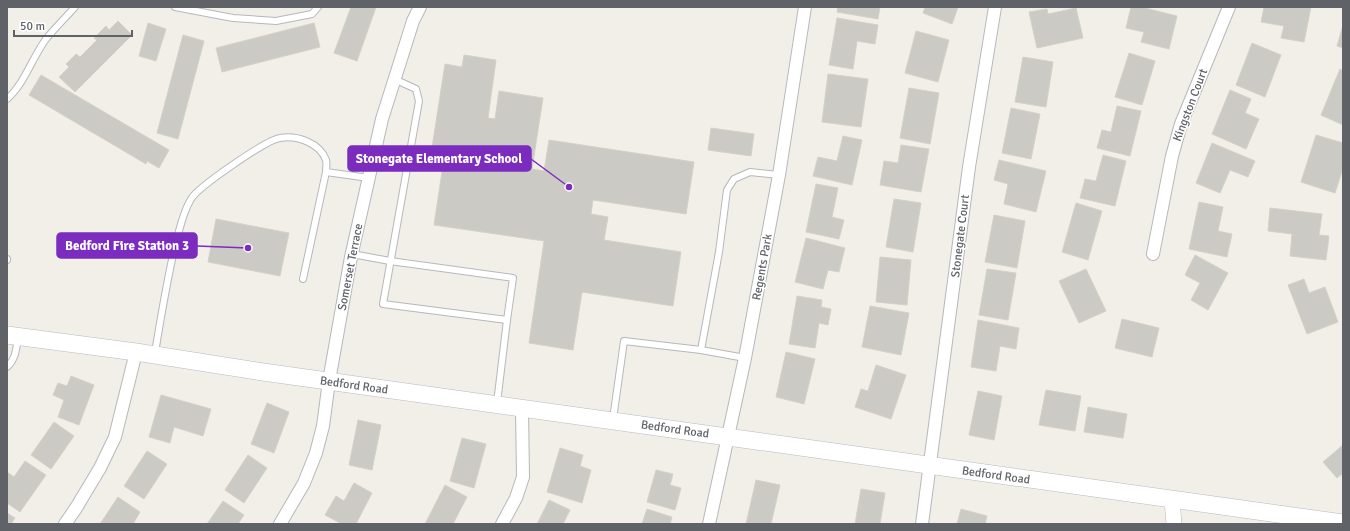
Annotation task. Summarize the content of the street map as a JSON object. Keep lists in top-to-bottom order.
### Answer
{
  "streets": {
    "main road": ["Bedford Road"],
    "street": [
      "Kingston Court",
      "Stonegate Court",
      "Somerset Terrace",
      "Regents Park"
    ]
  },
  "crossings": [
    ["Stonegate Court", "Bedford Road"],
    ["Somerset Terrace", "Bedford Road"],
    ["Regents Park", "Bedford Road"]
  ],
  "places": ["Stonegate Elementary School", "Bedford Fire Station 3"],
  "scale_bar": "50 m"
}
